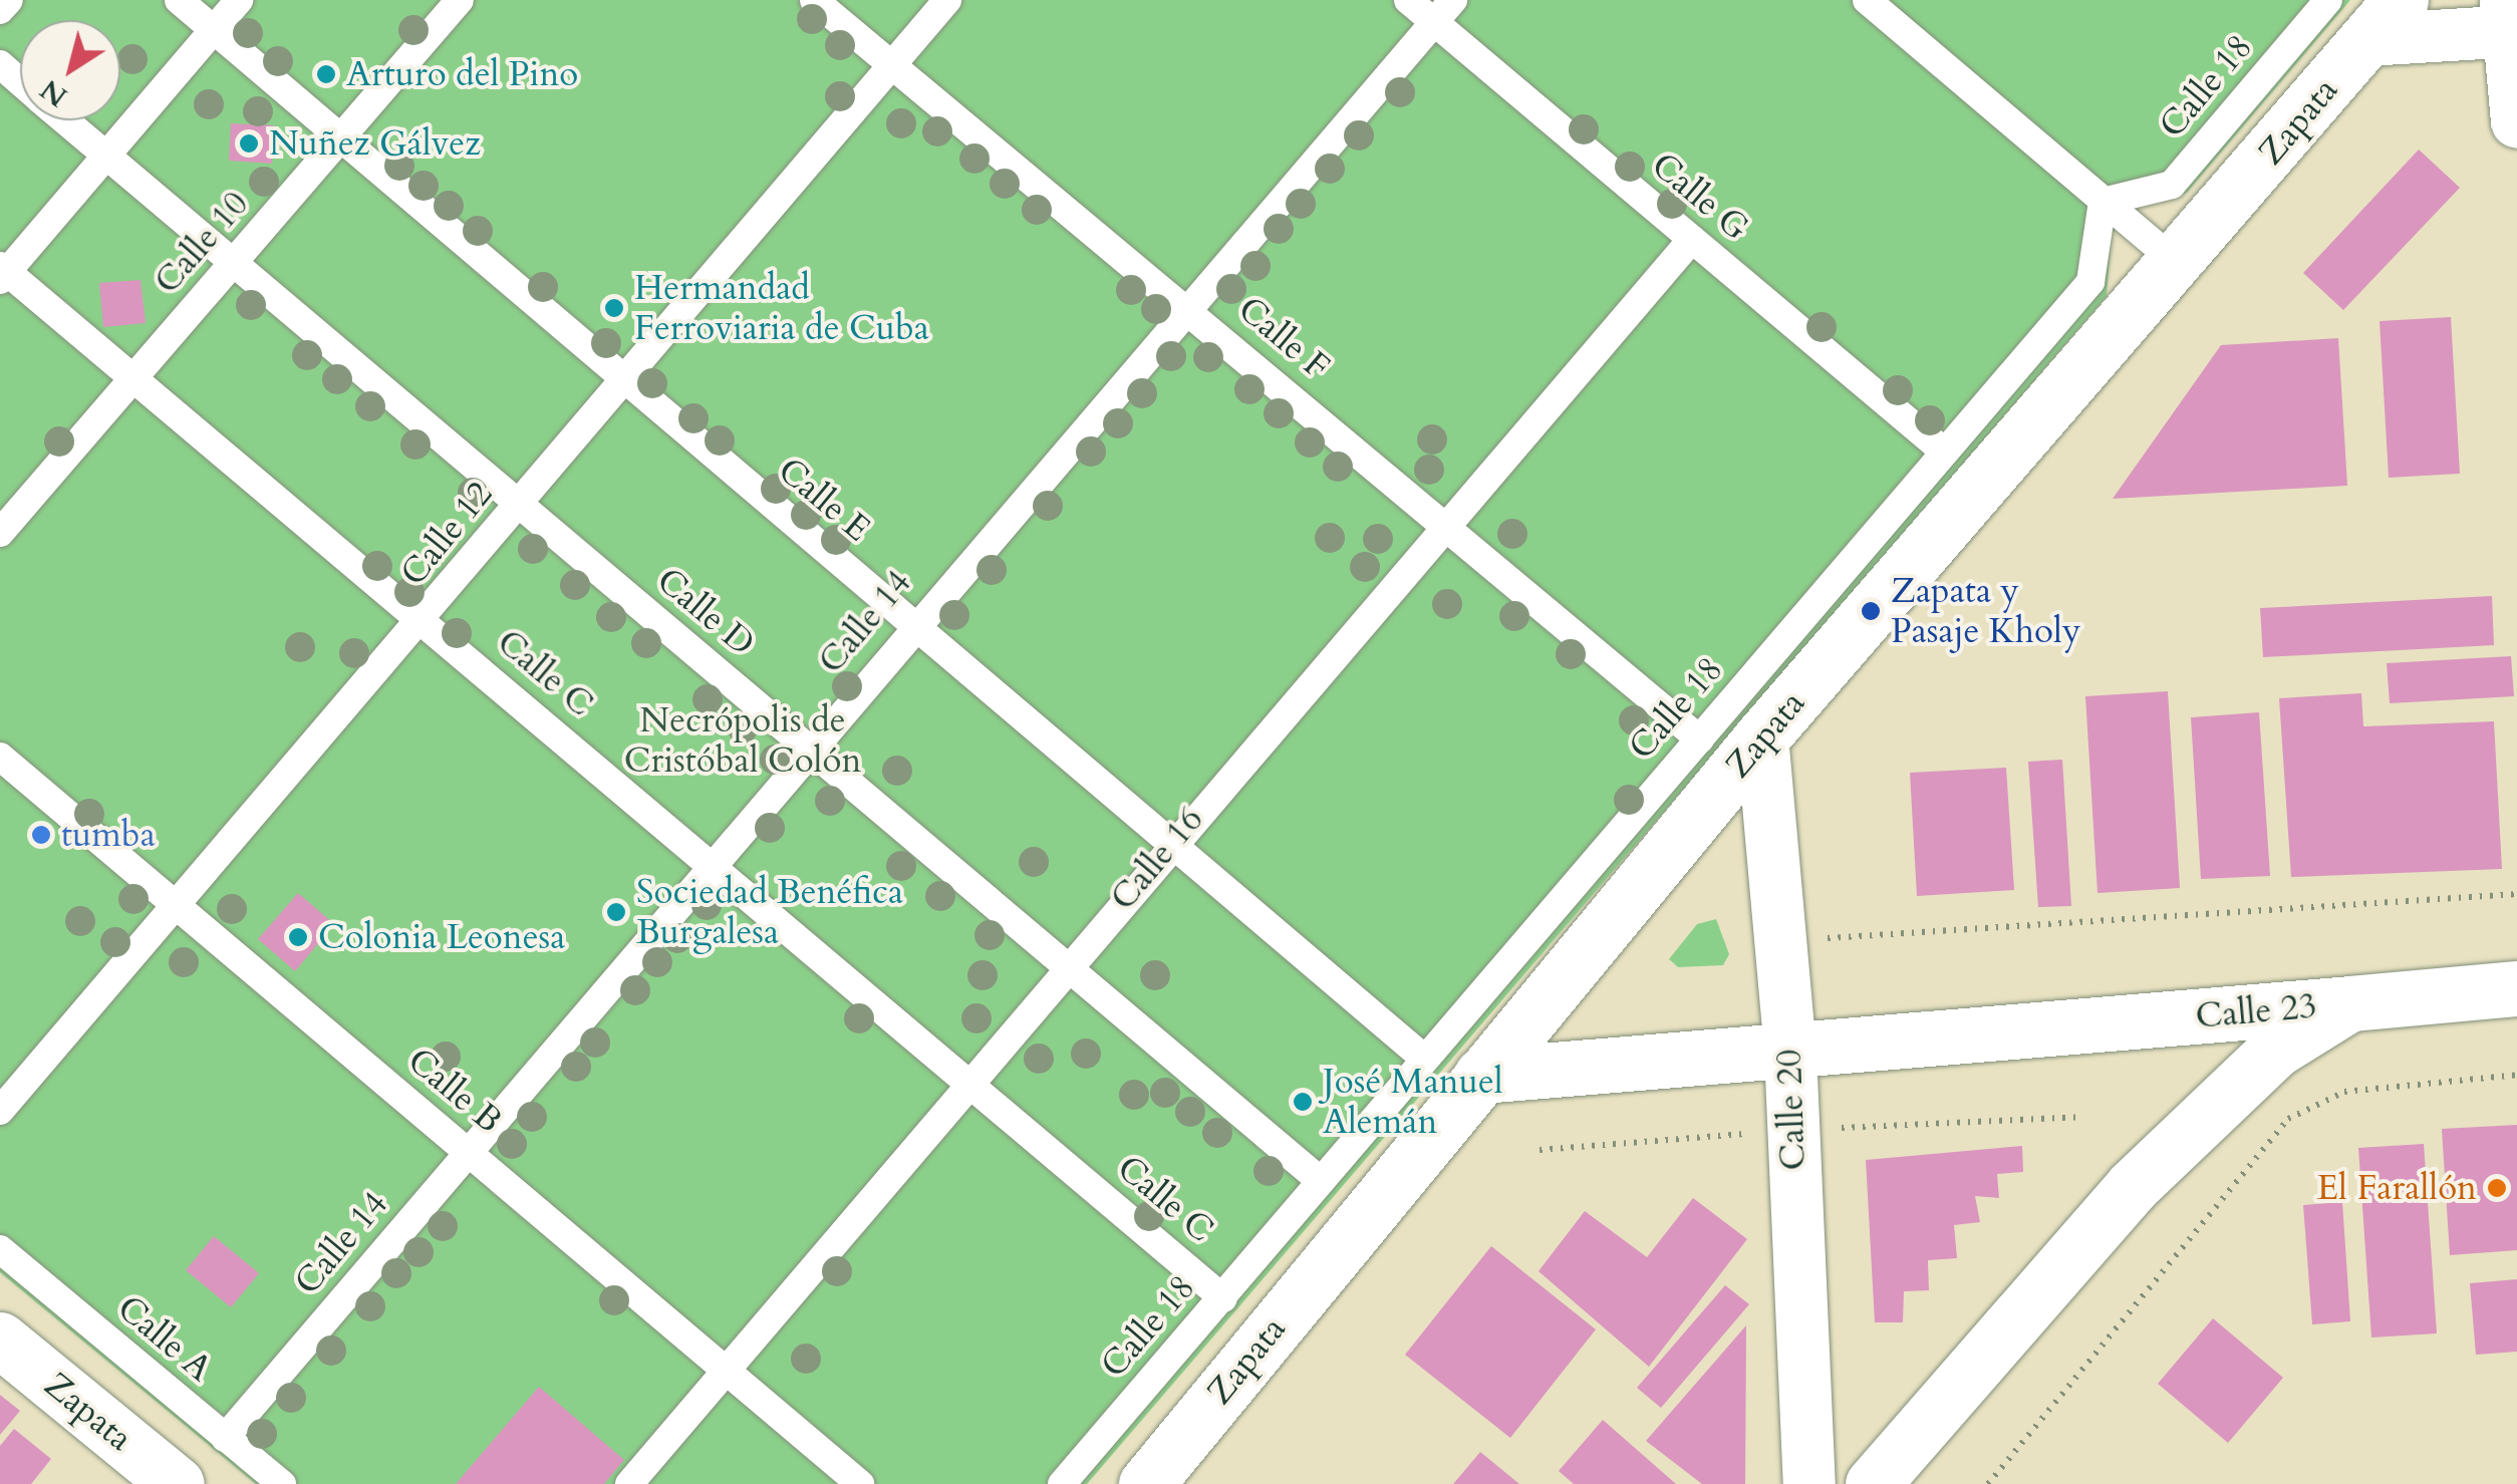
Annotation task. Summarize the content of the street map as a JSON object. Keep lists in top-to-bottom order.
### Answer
{
  "streets": {
    "main road": ["Zapata", "Calle 23"],
    "street": ["Calle 20"],
    "lane": [
      "Calle 18",
      "Calle G",
      "Calle 10",
      "Calle F",
      "Calle E",
      "Calle 12",
      "Calle D",
      "Calle 14",
      "Calle C",
      "Calle 16",
      "Calle B",
      "Calle A"
    ]
  },
  "crossings": [
    ["Calle 18", "Calle G"],
    ["Calle 18", "Calle F"],
    ["Calle 18", "Calle E"],
    ["Calle 18", "Calle D"],
    ["Calle 18", "Calle C"],
    ["Zapata", "Calle 23"],
    ["Zapata", "Calle 20"],
    ["Calle G", "Calle 14"],
    ["Calle G", "Calle 16"],
    ["Calle 10", "Calle E"],
    ["Calle 10", "Calle D"],
    ["Calle 10", "Calle C"],
    ["Calle F", "Calle 12"],
    ["Calle F", "Calle 14"],
    ["Calle F", "Calle 16"],
    ["Calle E", "Calle 12"],
    ["Calle E", "Calle 14"],
    ["Calle E", "Calle 16"],
    ["Calle 12", "Calle D"],
    ["Calle 12", "Calle C"],
    ["Calle 12", "Calle B"],
    ["Calle D", "Calle 14"],
    ["Calle D", "Calle 16"],
    ["Calle 14", "Calle C"],
    ["Calle 14", "Calle B"],
    ["Calle 14", "Calle A"],
    ["Calle C", "Calle 16"],
    ["Calle 16", "Calle B"],
    ["Calle 23", "Calle 20"]
  ],
  "parks": ["Necrópolis de Cristóbal Colón"],
  "places": [
    "Arturo del Pino",
    "Nuñez Gálvez",
    "Hermandad Ferroviaria de Cuba",
    "Zapata y Pasaje Kholy",
    "tumba",
    "Sociedad Benéfica Burgalesa",
    "Colonia Leonesa",
    "José Manuel Alemán",
    "El Farallón"
  ],
  "north": "bottom left"
}
